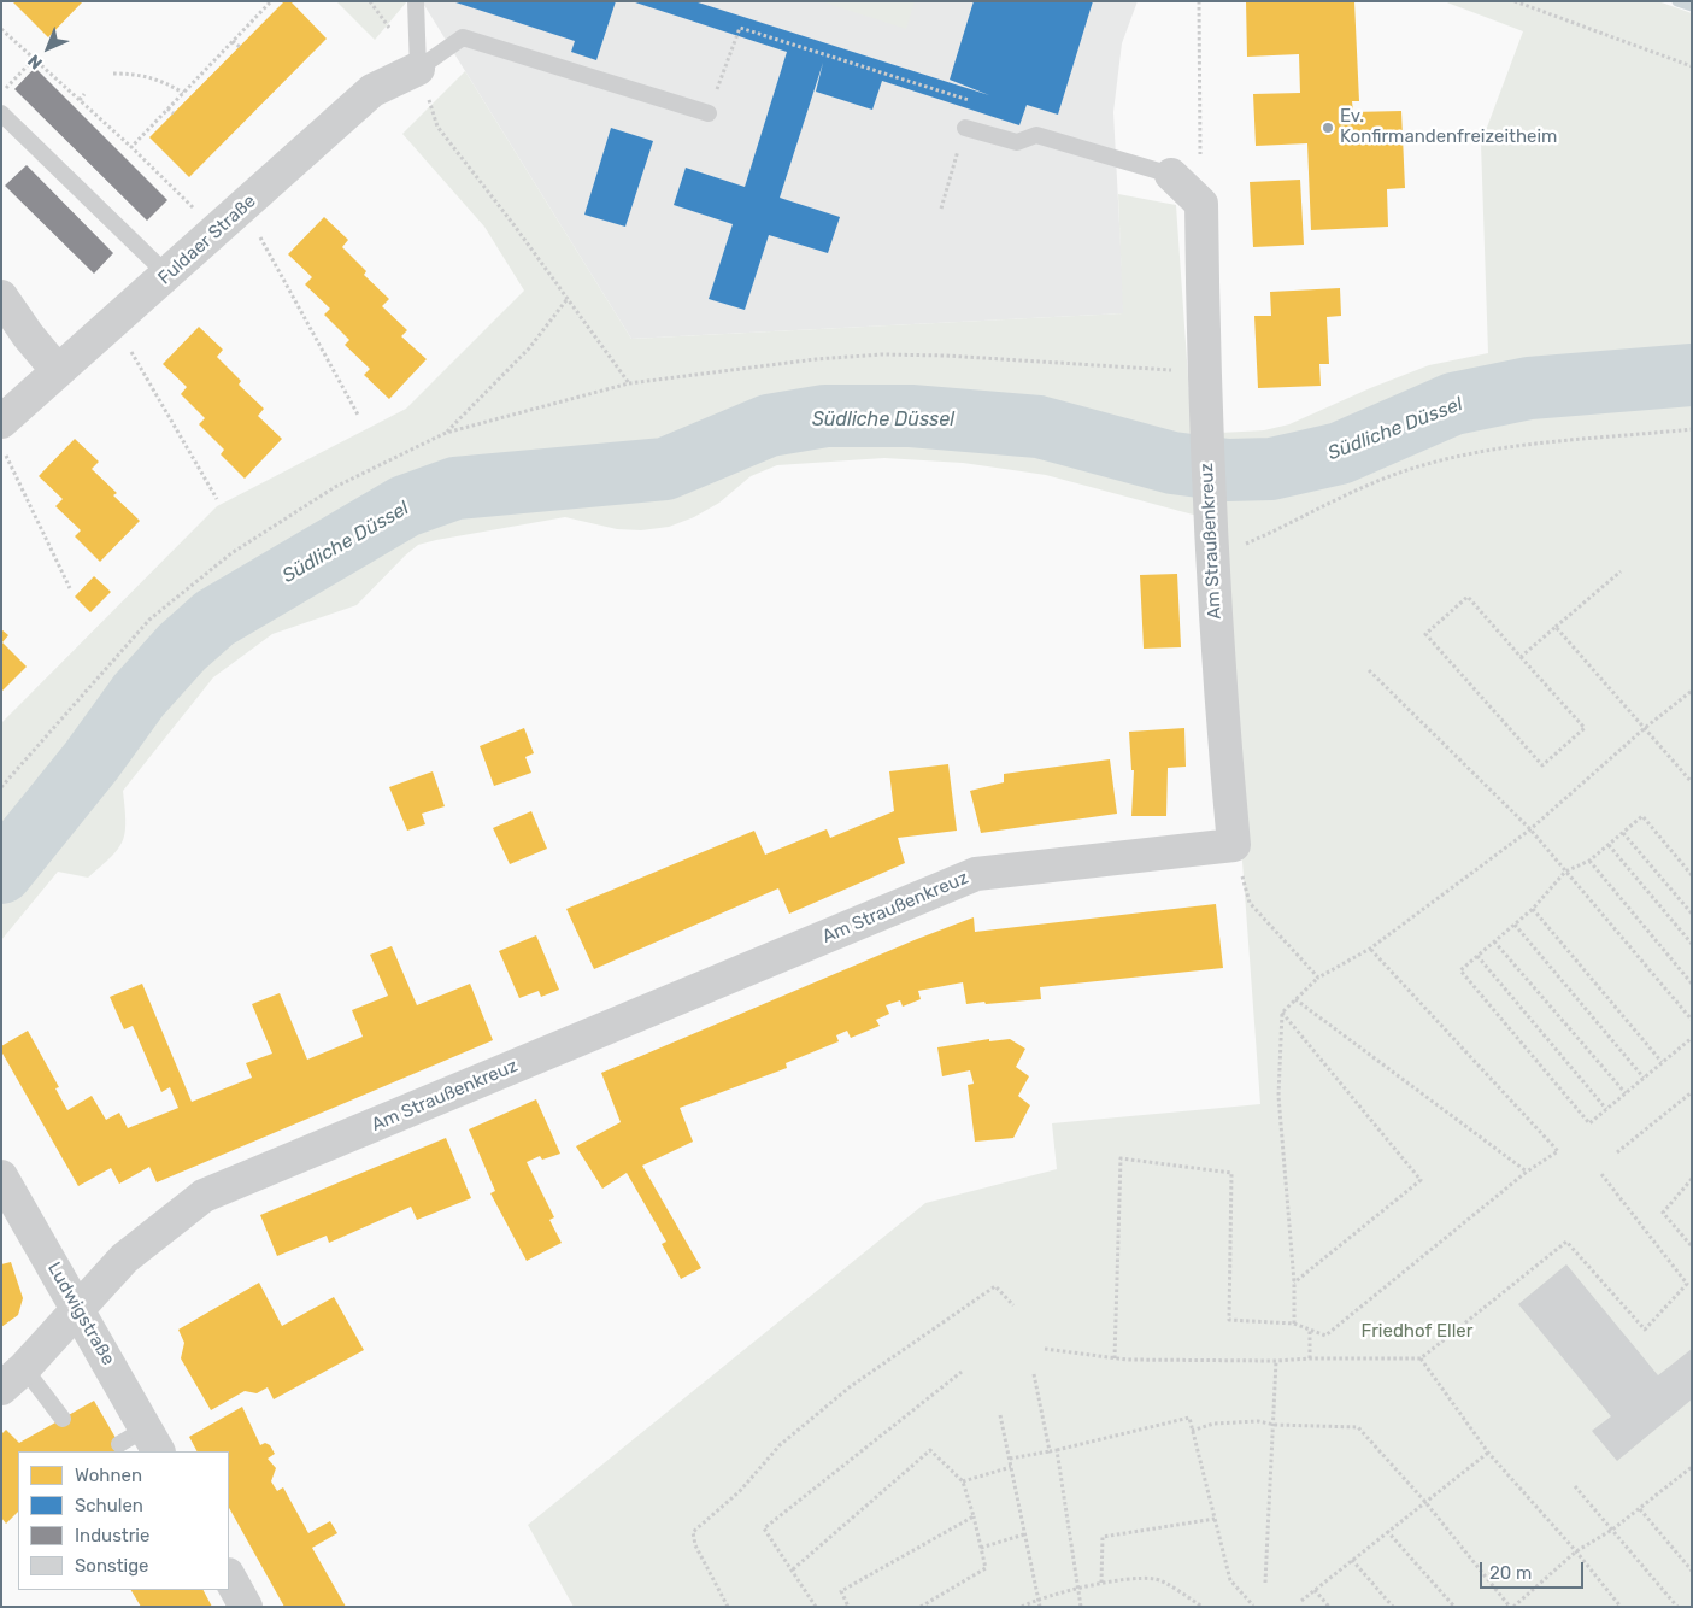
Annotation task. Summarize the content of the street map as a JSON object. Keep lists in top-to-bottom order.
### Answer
{
  "streets": {
    "street": ["Fuldaer Straße", "Am Straußenkreuz", "Ludwigstraße"]
  },
  "crossings": [
    ["Am Straußenkreuz", "Ludwigstraße"]
  ],
  "water": ["Südliche Düssel"],
  "parks": ["Friedhof Eller"],
  "places": ["Ev. Konfirmandenfreizeitheim"],
  "legend": [
    "Wohnen",
    "Schulen",
    "Industrie",
    "Sonstige"
  ],
  "scale_bar": "20 m",
  "north": "bottom left"
}
